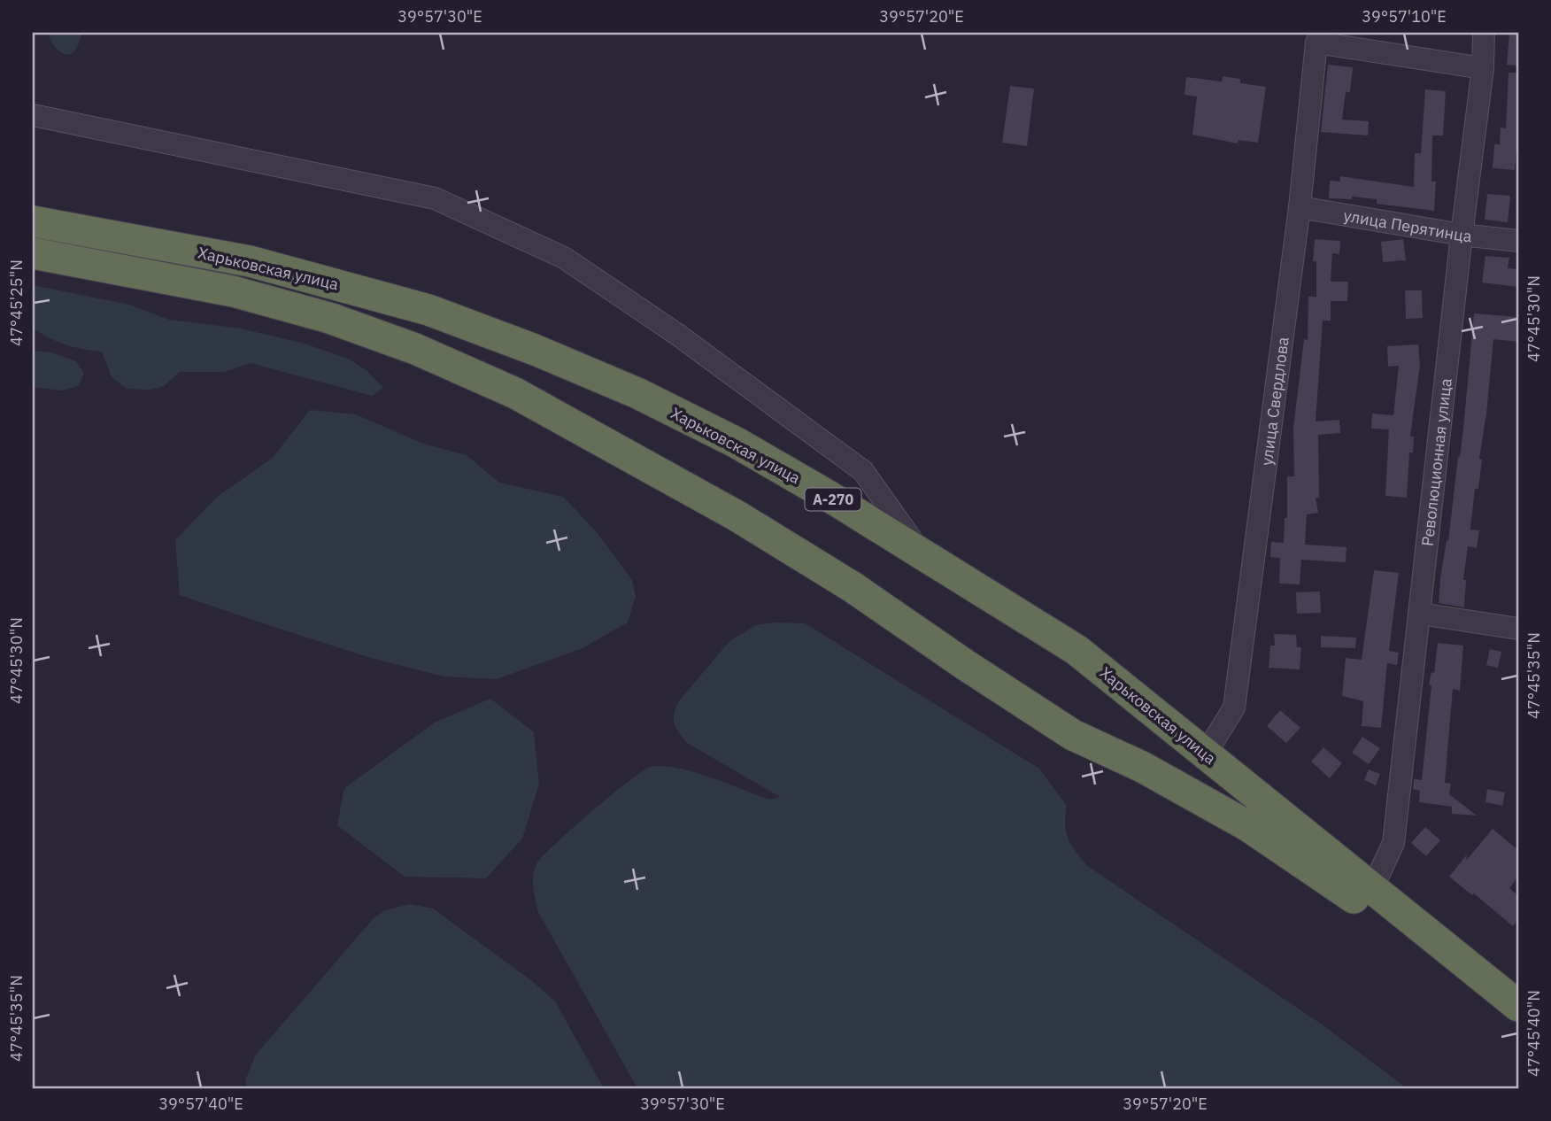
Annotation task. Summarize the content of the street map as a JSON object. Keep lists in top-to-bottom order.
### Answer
{
  "streets": {
    "highway": ["Харьковская улица", "А-270"],
    "street": ["улица Перятинца", "улица Свердлова", "Революционная улица"]
  },
  "crossings": [
    ["улица Перятинца", "улица Свердлова"],
    ["улица Перятинца", "Революционная улица"],
    ["Харьковская улица", "улица Свердлова"],
    ["Харьковская улица", "Революционная улица"],
    ["улица Свердлова", "Революционная улица"]
  ],
  "coordinates": [
    "39°57'30\"E",
    "39°57'20\"E",
    "39°57'10\"E",
    "47°45'25\"N",
    "47°45'30\"N",
    "47°45'35\"N",
    "47°45'40\"N",
    "39°57'40\"E"
  ]
}
